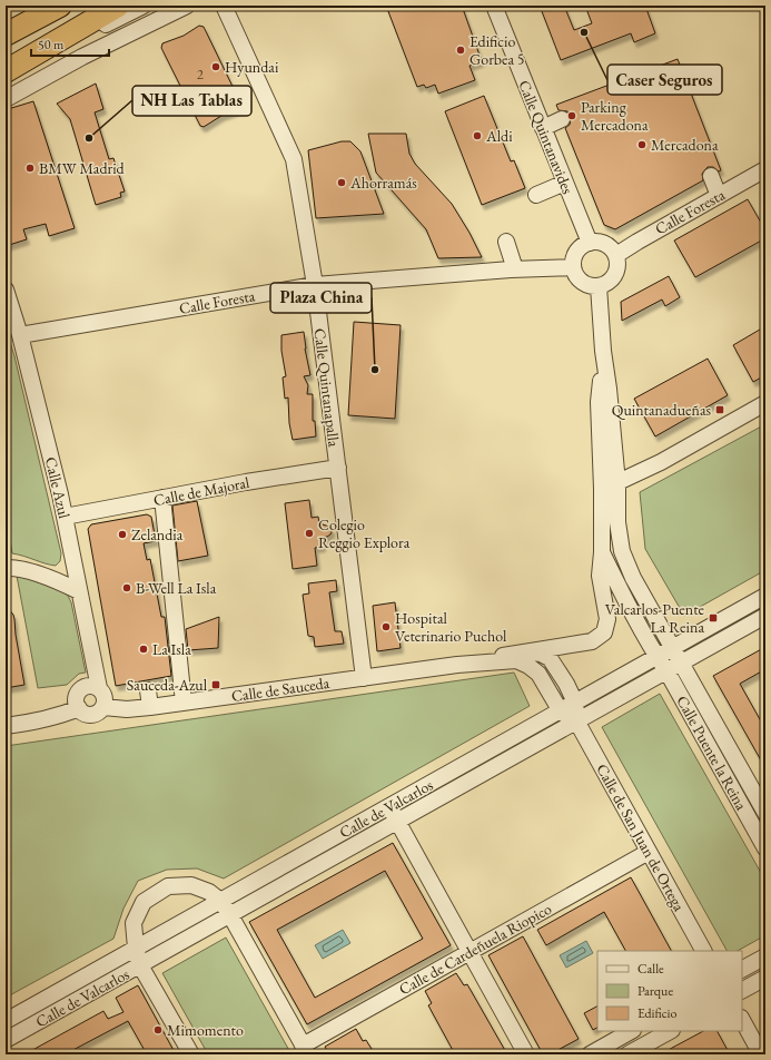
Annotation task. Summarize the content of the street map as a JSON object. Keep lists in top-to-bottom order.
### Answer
{
  "streets": {
    "street": [
      "Calle Quintanavides",
      "Calle Foresta",
      "Calle Quintanapalla",
      "Calle Azul",
      "Calle de Majoral",
      "Calle de Sauceda",
      "Calle Puente la Reina",
      "Calle de Valcarlos",
      "Calle de San Juan de Ortega",
      "Calle de Cardeñuela Riopico"
    ]
  },
  "crossings": [
    ["Calle Quintanavides", "Calle Foresta"],
    ["Calle Foresta", "Calle Quintanapalla"],
    ["Calle Foresta", "Calle Azul"],
    ["Calle Quintanapalla", "Calle de Majoral"],
    ["Calle Quintanapalla", "Calle de Sauceda"],
    ["Calle Azul", "Calle de Majoral"],
    ["Calle Azul", "Calle de Sauceda"],
    ["Calle de Sauceda", "Calle de Valcarlos"],
    ["Calle de Sauceda", "Calle de San Juan de Ortega"],
    ["Calle Puente la Reina", "Calle de Valcarlos"],
    ["Calle de Valcarlos", "Calle de San Juan de Ortega"],
    ["Calle de San Juan de Ortega", "Calle de Cardeñuela Riopico"]
  ],
  "places": {
    "other": [
      "Caser Seguros",
      "Edificio Gorbea 5",
      "Hyundai",
      "Parking Mercadona",
      "Aldi",
      "NH Las Tablas",
      "Mercadona",
      "BMW Madrid",
      "Ahorramás",
      "Plaza China",
      "Colegio Reggio Explora",
      "Zelandia",
      "B-Well La Isla",
      "Hospital Veterinario Puchol",
      "La Isla",
      "Mimomento"
    ],
    "transit": ["Quintanadueñas", "Valcarlos-Puente La Reina", "Sauceda-Azul"]
  },
  "house_numbers": ["2"],
  "legend": ["Calle", "Parque", "Edificio"],
  "scale_bar": "50 m"
}
